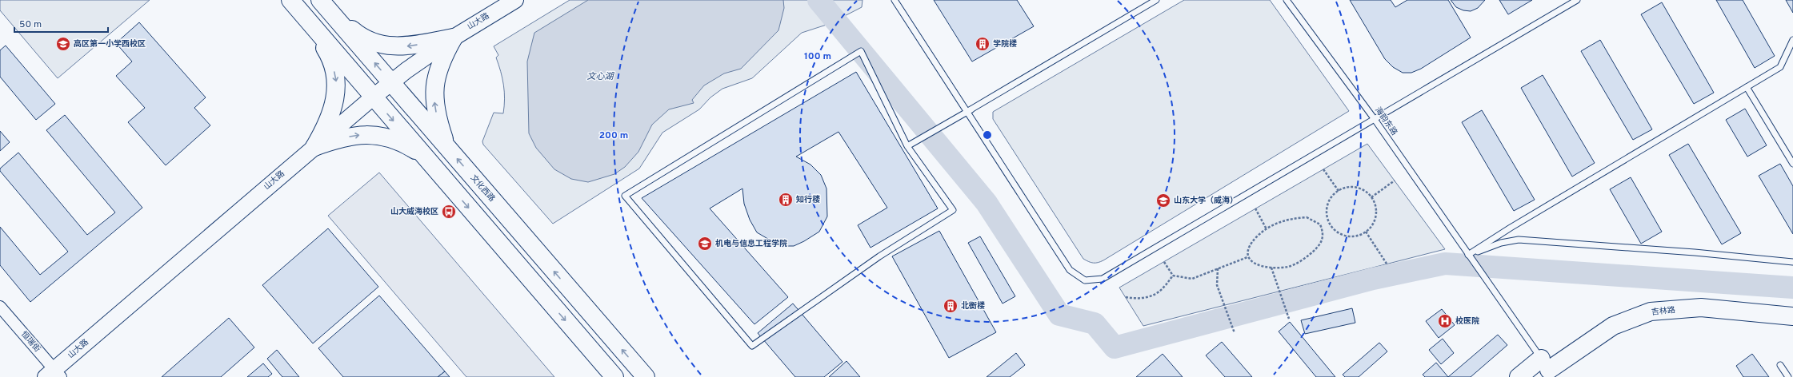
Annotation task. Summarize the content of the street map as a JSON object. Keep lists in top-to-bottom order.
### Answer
{
  "streets": {
    "main road": ["山大路", "文化西路", "吉林路"],
    "street": ["恒瑞街"],
    "lane": ["海韵东路"]
  },
  "crossings": [
    ["山大路", "文化西路"],
    ["山大路", "恒瑞街"],
    ["海韵东路", "吉林路"]
  ],
  "water": ["文心湖"],
  "places": {
    "school or university": ["高区第一小学西校区", "山东大学（威海）", "机电与信息工程学院"],
    "building": ["学院楼", "知行楼", "北衡楼"],
    "bus stop": ["山大威海校区"],
    "hospital": ["校医院"]
  },
  "scale_bar": "50 m",
  "rings": ["100 m", "200 m"]
}
